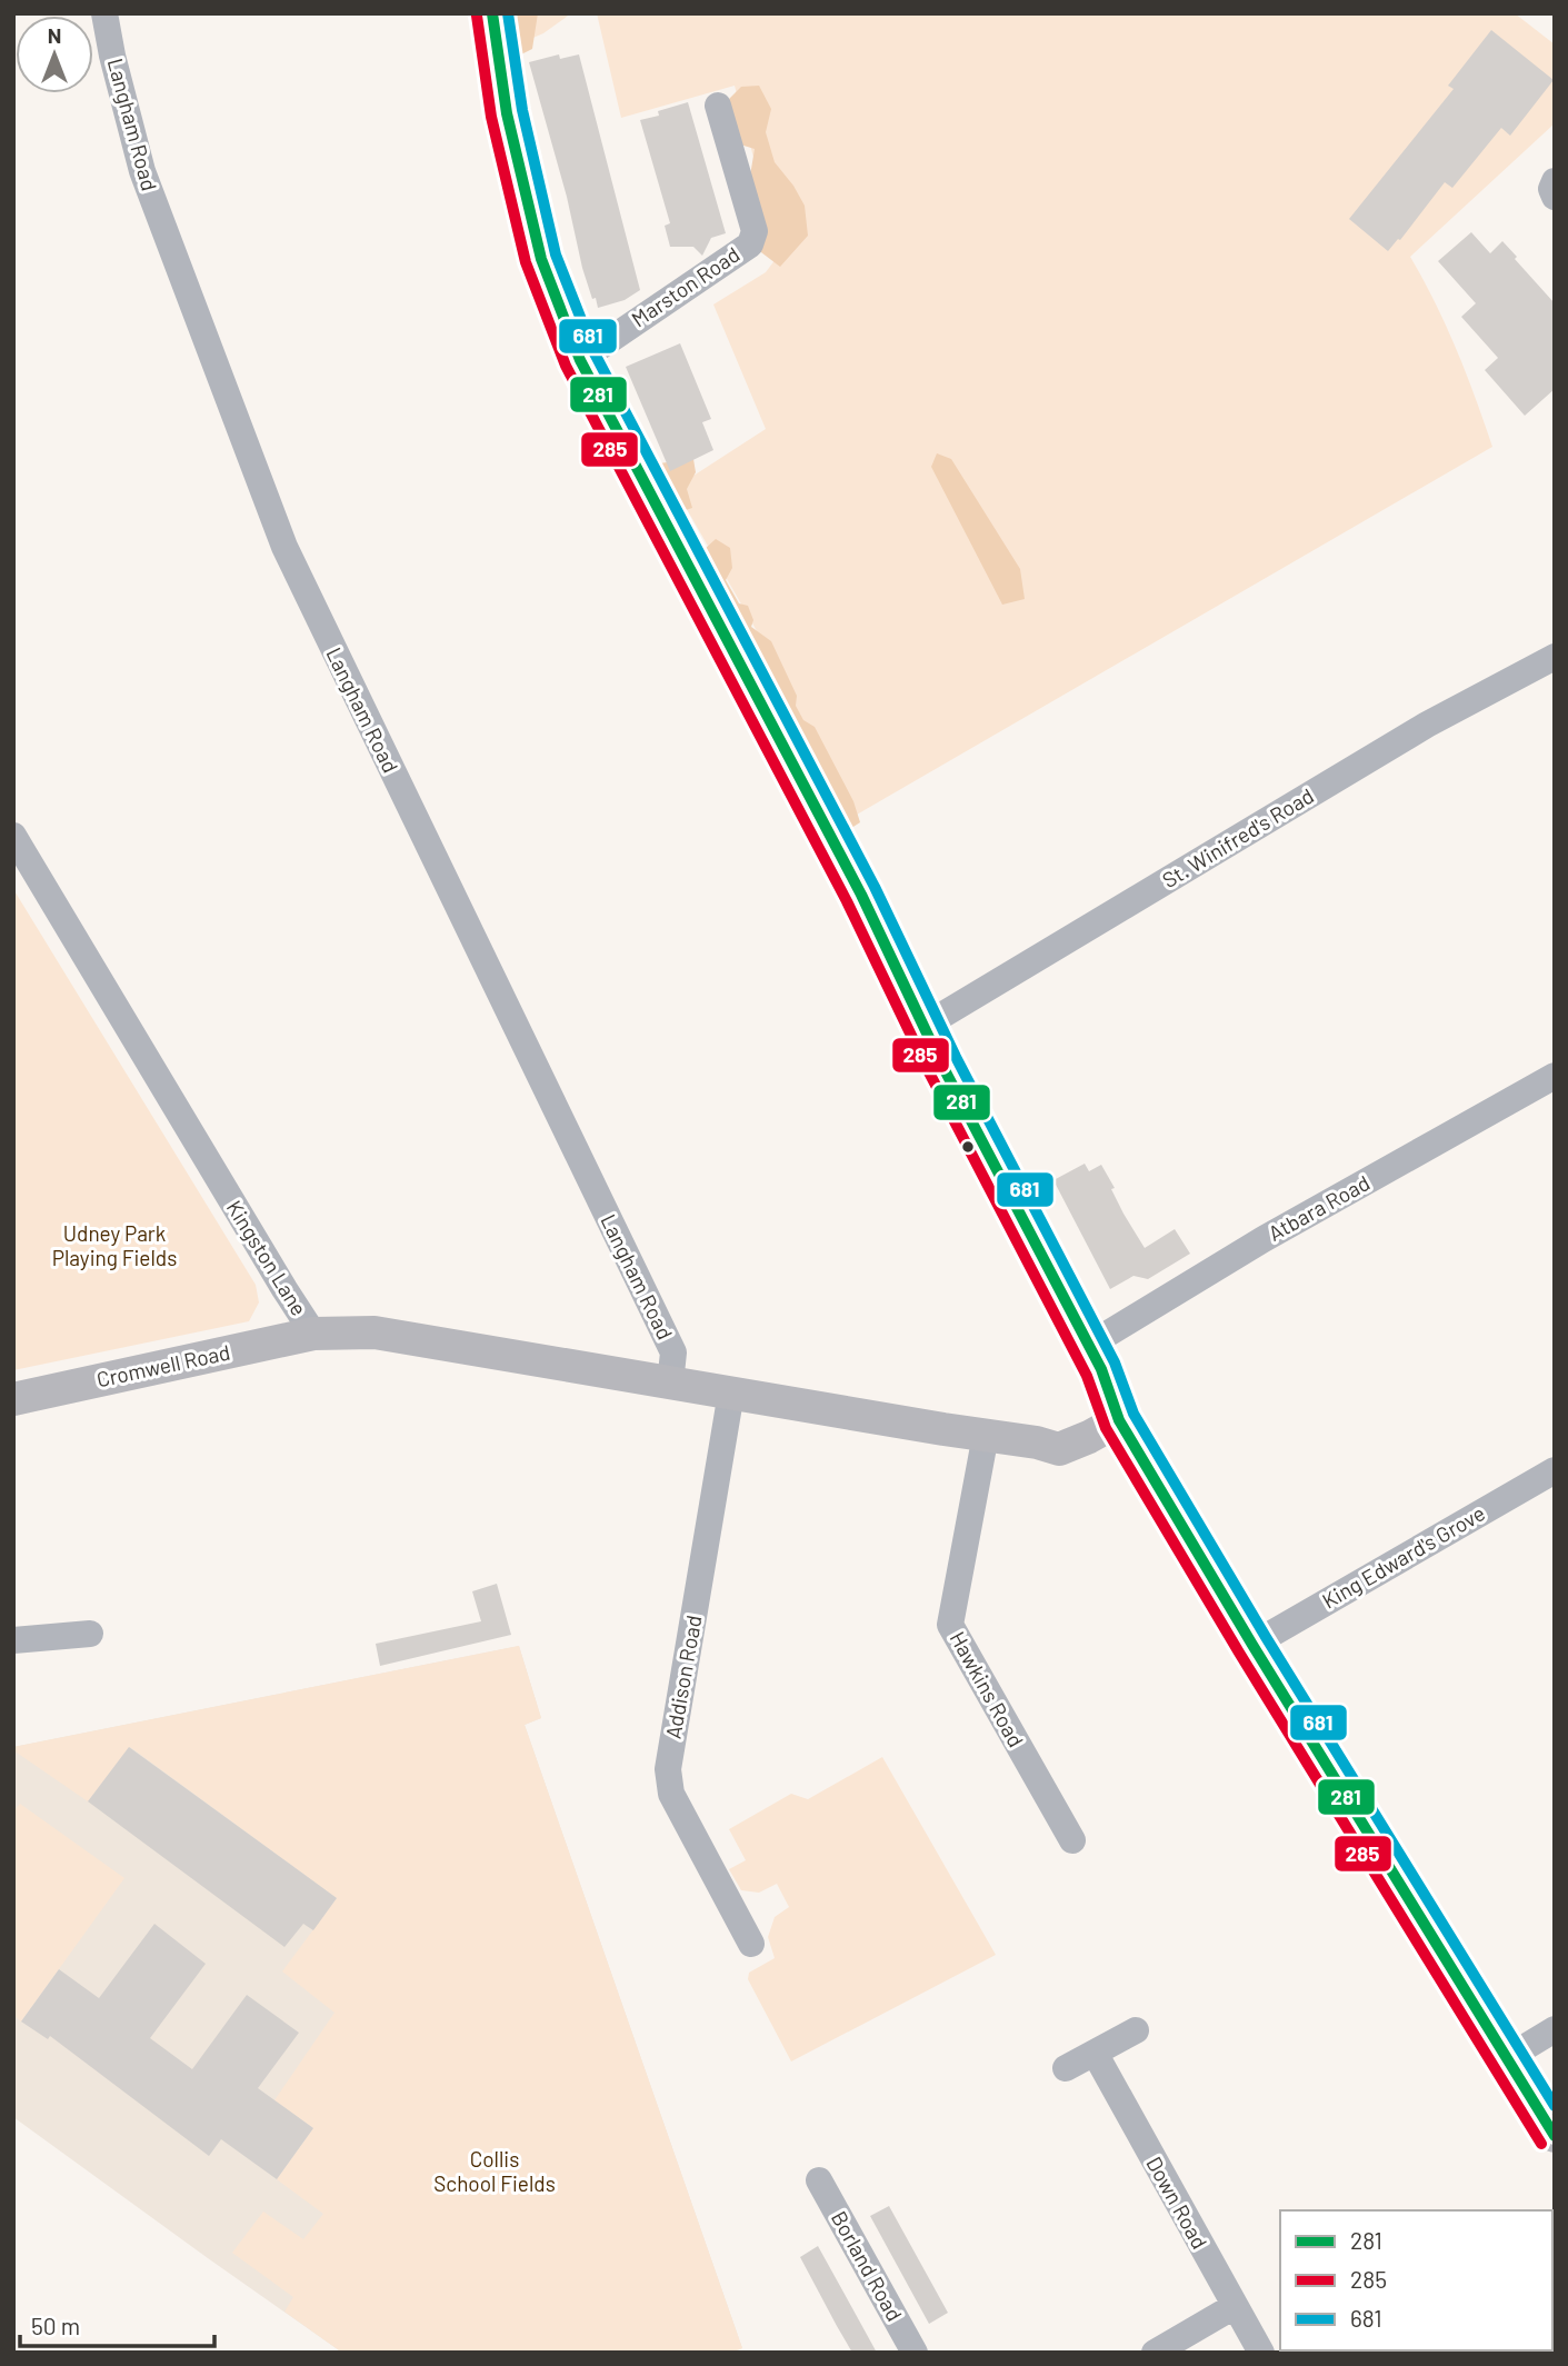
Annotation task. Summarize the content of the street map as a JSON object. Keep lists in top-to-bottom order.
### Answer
{
  "streets": {
    "main road": ["Kingston Lane", "Cromwell Road"],
    "street": [
      "Langham Road",
      "Marston Road",
      "St. Winifred's Road",
      "Atbara Road",
      "King Edward's Grove",
      "Addison Road",
      "Hawkins Road",
      "Down Road",
      "Borland Road"
    ]
  },
  "crossings": [
    ["Langham Road", "Kingston Lane"],
    ["Kingston Lane", "Cromwell Road"],
    ["Kingston Lane", "Addison Road"],
    ["Kingston Lane", "Hawkins Road"]
  ],
  "parks": ["Udney Park Playing Fields", "Collis School Fields"],
  "lines": ["transit line 281", "transit line 681", "transit line 285"],
  "legend": ["281", "285", "681"],
  "scale_bar": "50 m",
  "north": "top"
}
